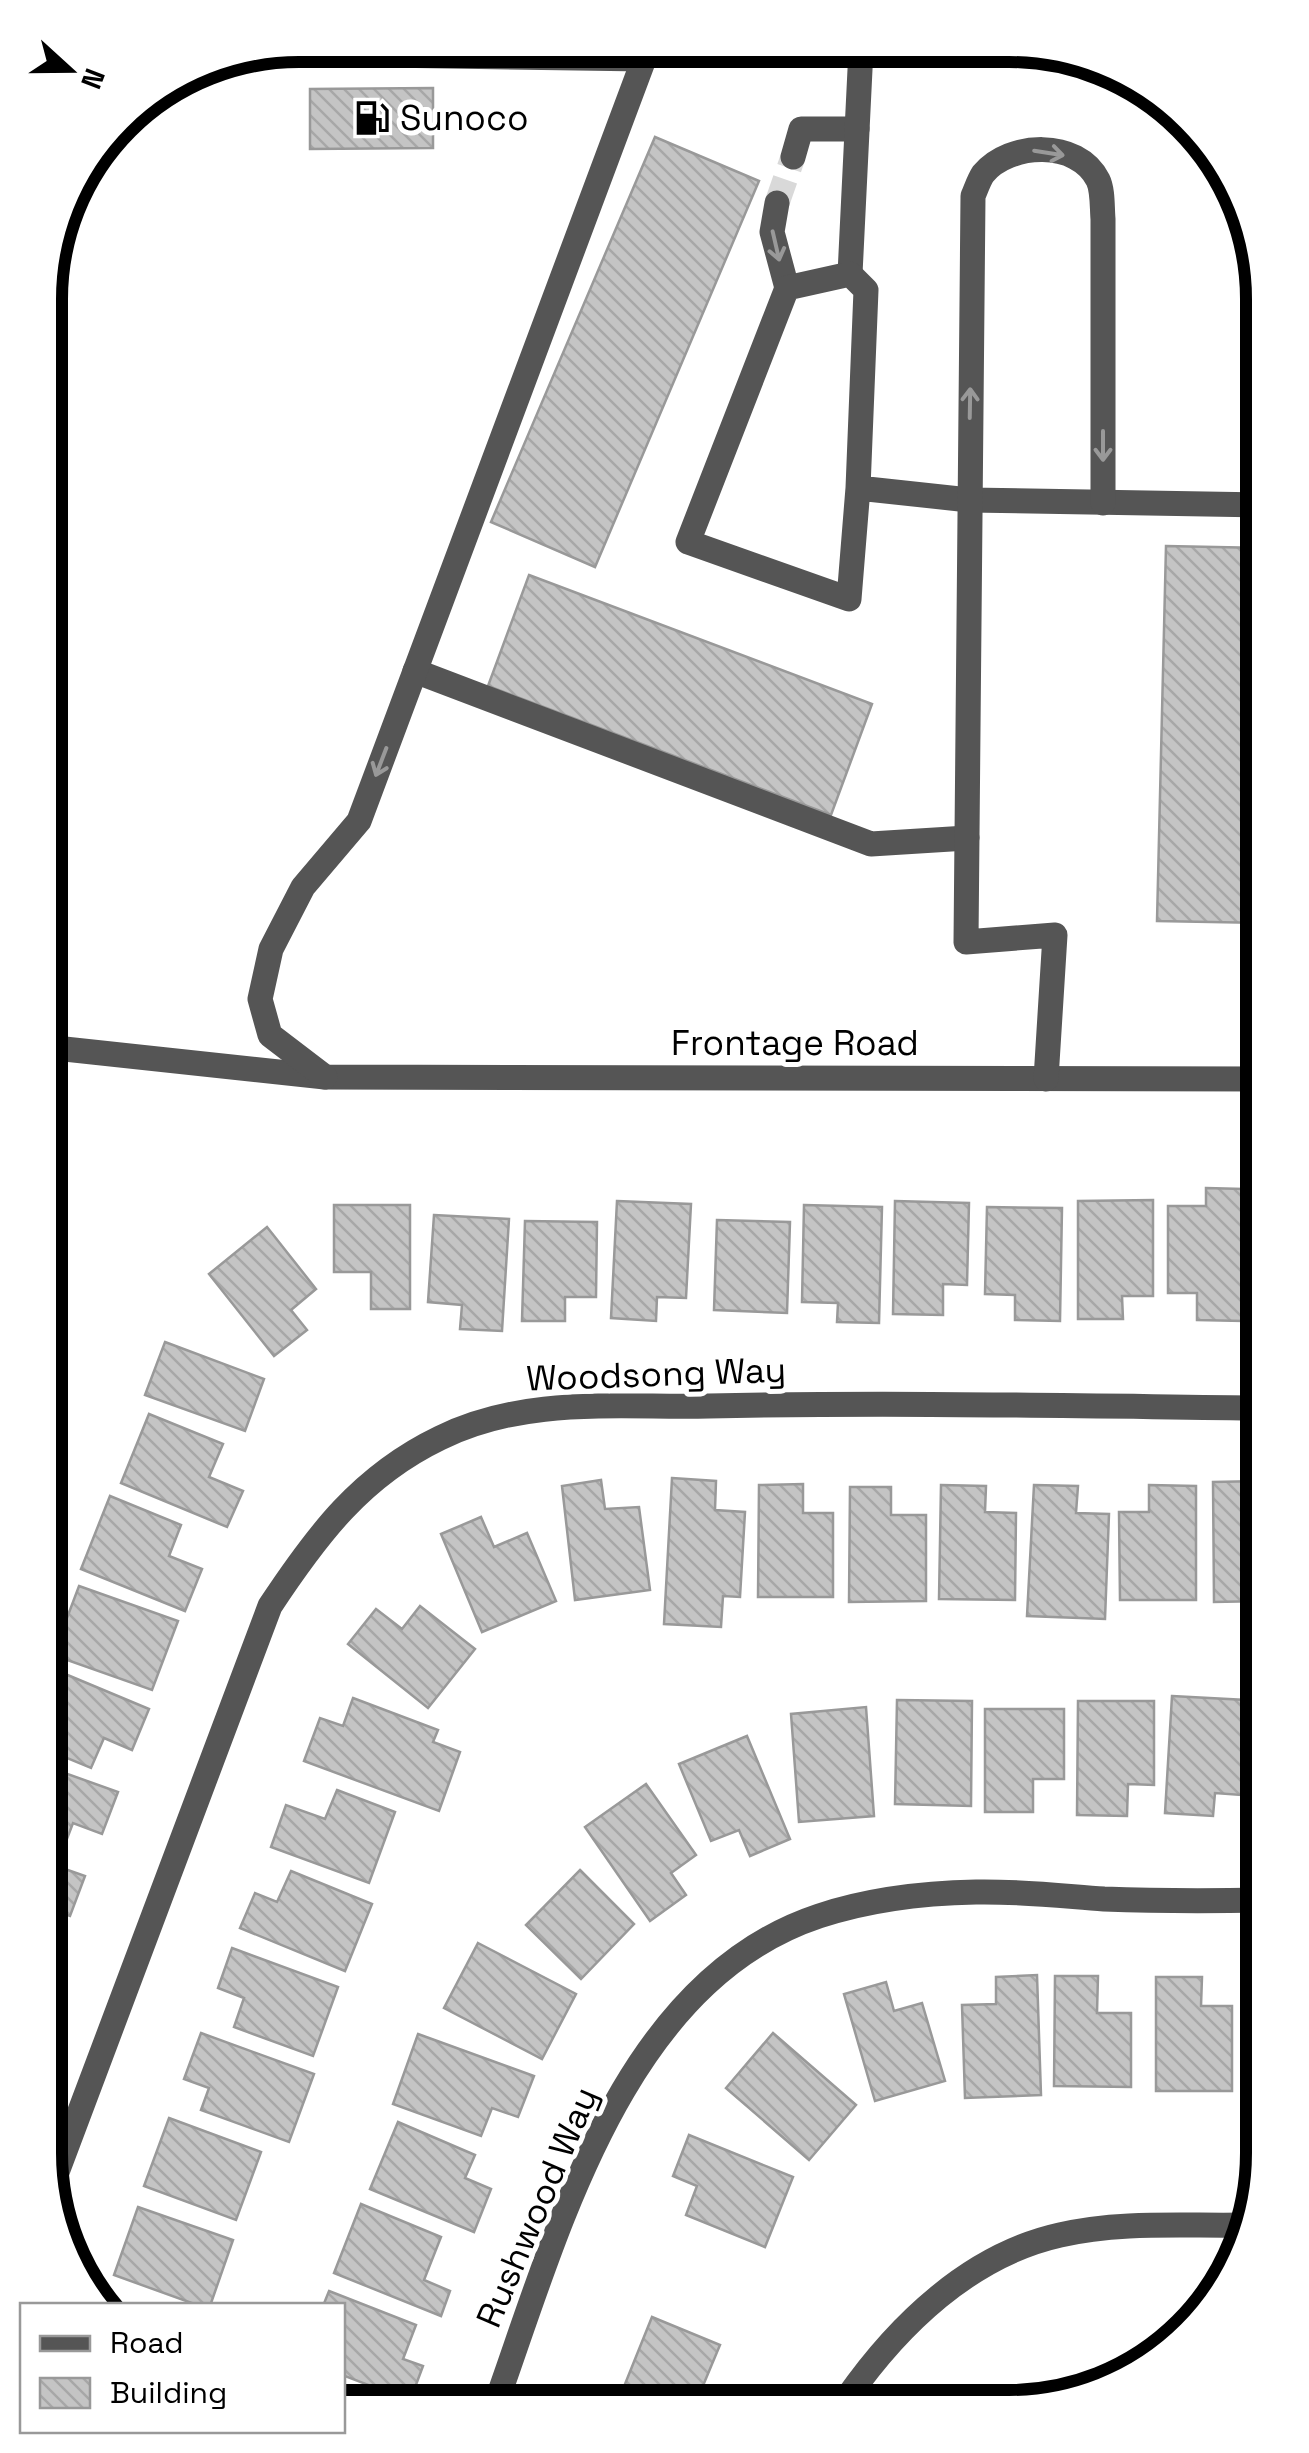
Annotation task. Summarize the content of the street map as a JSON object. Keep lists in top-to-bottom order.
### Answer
{
  "streets": {
    "street": ["Frontage Road", "Woodsong Way", "Rushwood Way"]
  },
  "places": {
    "fuel station": ["Sunoco"]
  },
  "legend": ["Road", "Building"],
  "north": "right"
}
